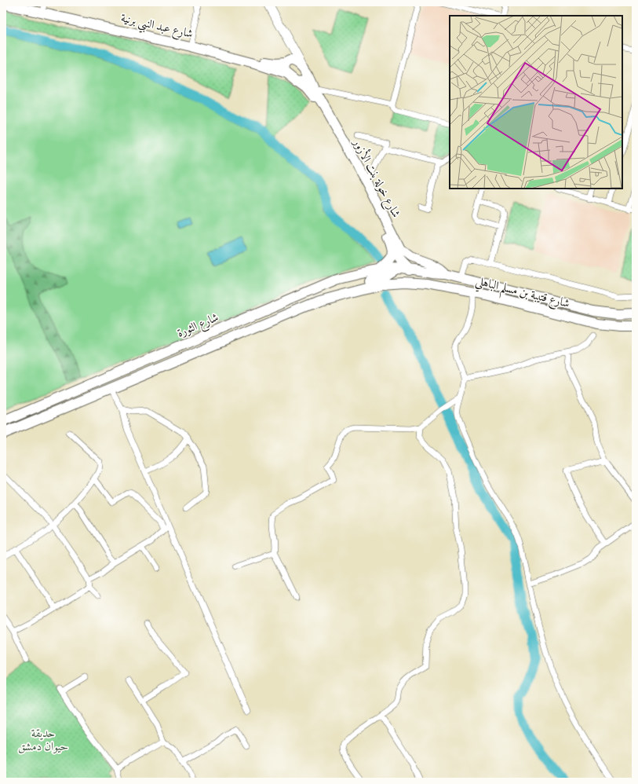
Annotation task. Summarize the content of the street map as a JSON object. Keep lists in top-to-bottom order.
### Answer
{
  "streets": {
    "main road": [
      "شارع عبد النبي برنية",
      "شارع خولة بنت الأزور",
      "شارع قتيبة بن مسلم الباهلي",
      "شارع الثورة"
    ]
  },
  "crossings": [
    ["شارع عبد النبي برنية", "شارع خولة بنت الأزور"],
    ["شارع خولة بنت الأزور", "شارع قتيبة بن مسلم الباهلي"],
    ["شارع قتيبة بن مسلم الباهلي", "شارع الثورة"]
  ],
  "parks": ["حديقة حيوان دمشق"]
}
